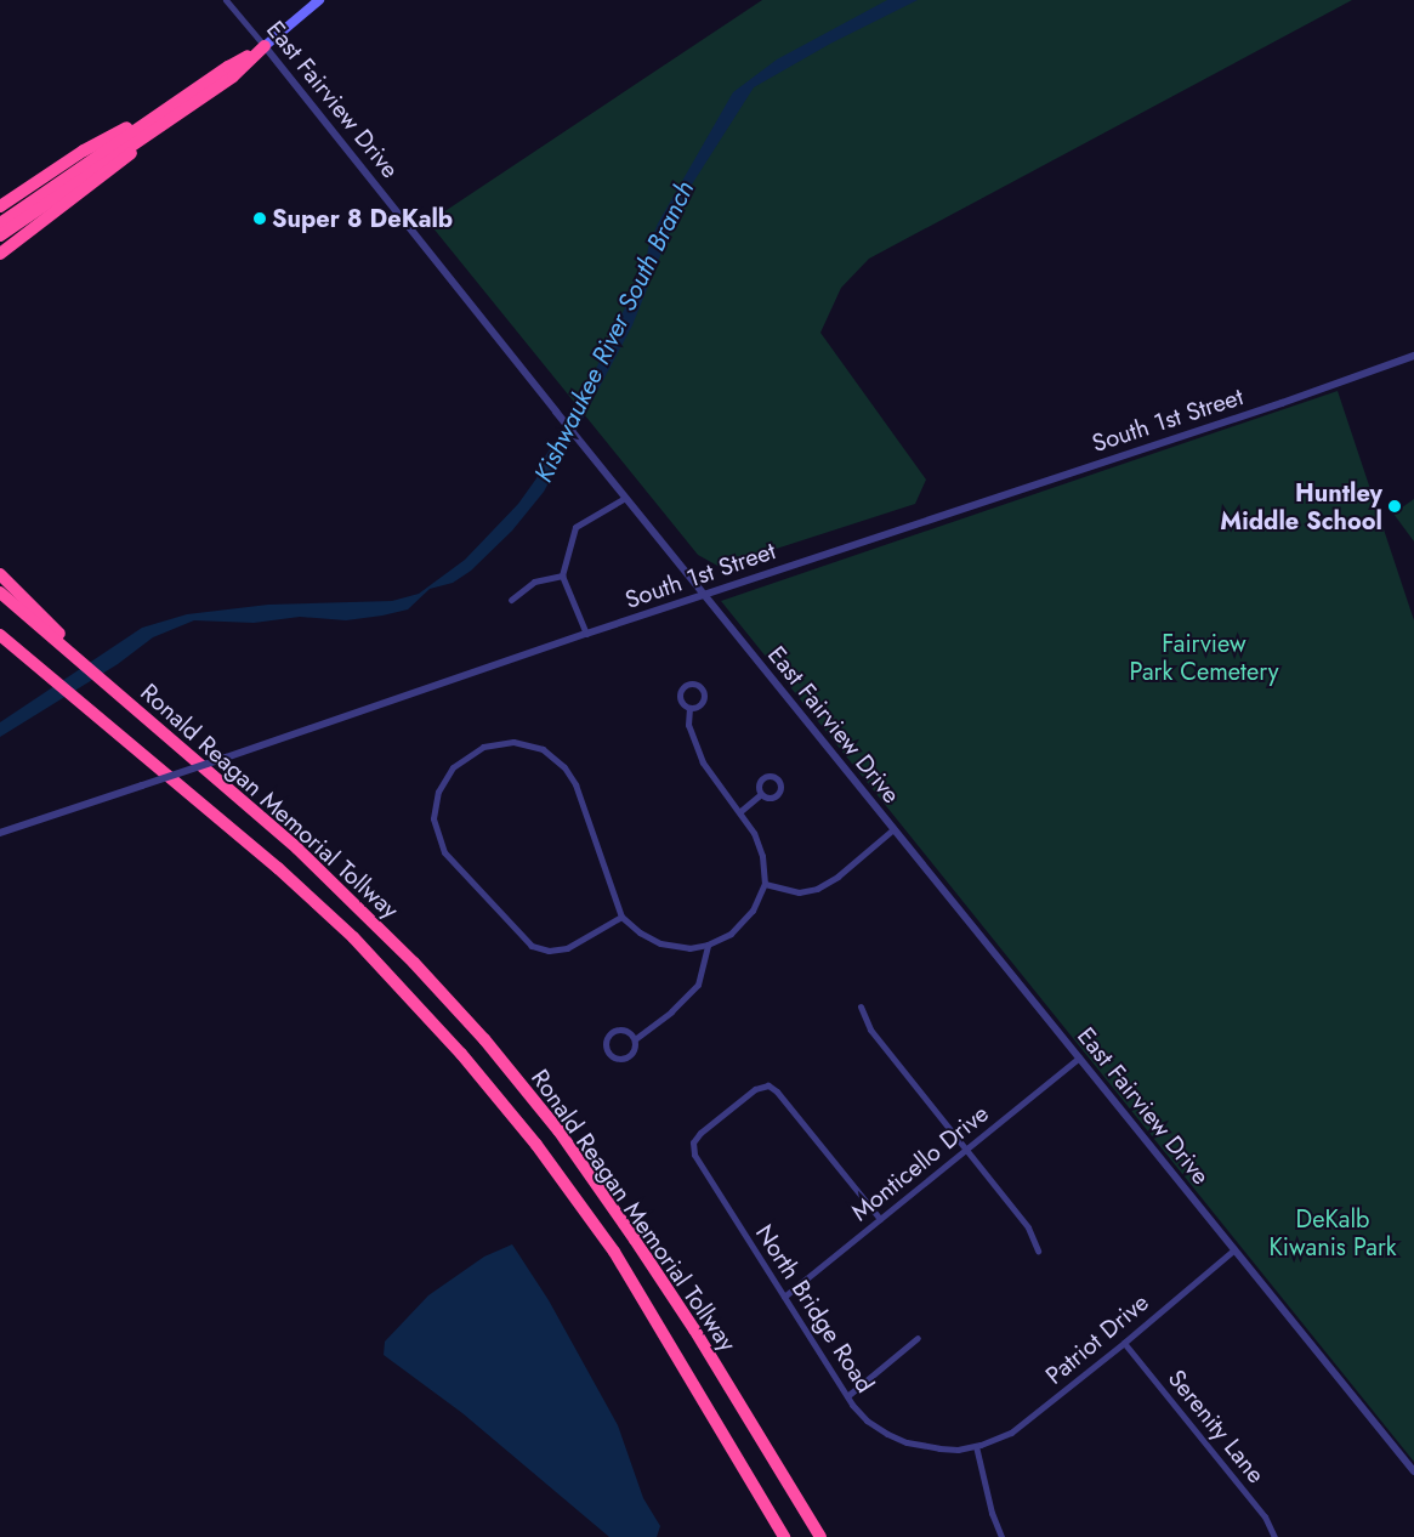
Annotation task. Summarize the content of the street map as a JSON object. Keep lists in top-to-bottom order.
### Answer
{
  "streets": {
    "highway": ["Ronald Reagan Memorial Tollway"],
    "street": [
      "East Fairview Drive",
      "South 1st Street",
      "Monticello Drive",
      "North Bridge Road",
      "Patriot Drive",
      "Serenity Lane"
    ]
  },
  "crossings": [
    ["East Fairview Drive", "South 1st Street"],
    ["East Fairview Drive", "Monticello Drive"],
    ["East Fairview Drive", "Patriot Drive"],
    ["Monticello Drive", "North Bridge Road"],
    ["North Bridge Road", "Patriot Drive"],
    ["Patriot Drive", "Serenity Lane"]
  ],
  "water": ["Kishwaukee River South Branch"],
  "parks": ["Fairview Park Cemetery", "DeKalb Kiwanis Park"],
  "places": ["Super 8 DeKalb", "Huntley Middle School"]
}
